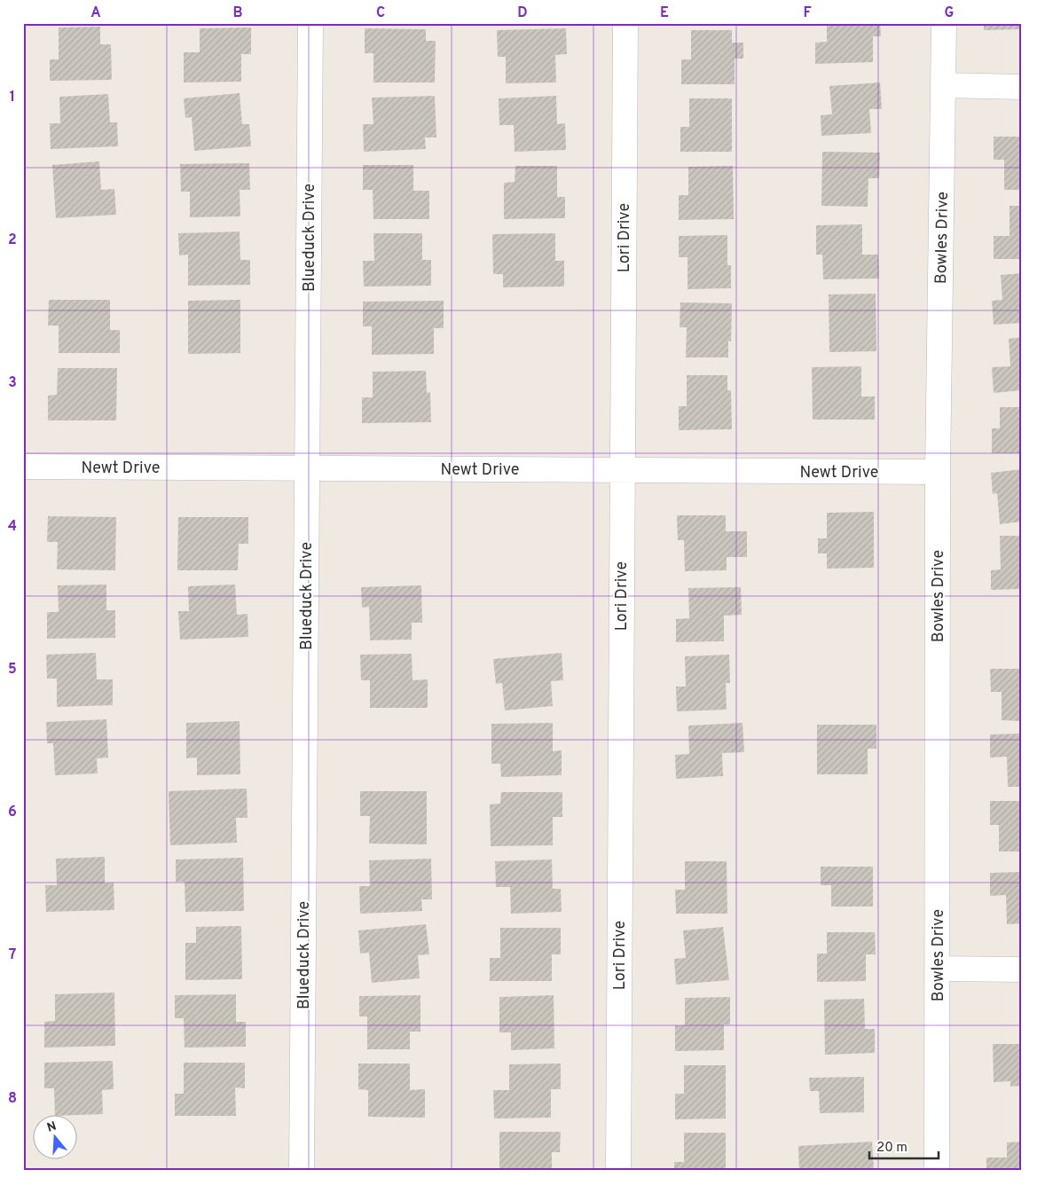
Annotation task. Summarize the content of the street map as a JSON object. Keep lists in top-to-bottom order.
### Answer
{
  "streets": {
    "street": [
      "Blueduck Drive",
      "Lori Drive",
      "Bowles Drive",
      "Newt Drive"
    ]
  },
  "crossings": [
    ["Blueduck Drive", "Newt Drive"],
    ["Lori Drive", "Newt Drive"],
    ["Bowles Drive", "Newt Drive"]
  ],
  "scale_bar": "20 m",
  "north": "top",
  "grid": {
    "columns": [
      "A",
      "B",
      "C",
      "D",
      "E",
      "F",
      "G"
    ],
    "rows": [
      "1",
      "2",
      "3",
      "4",
      "5",
      "6",
      "7",
      "8"
    ]
  }
}
